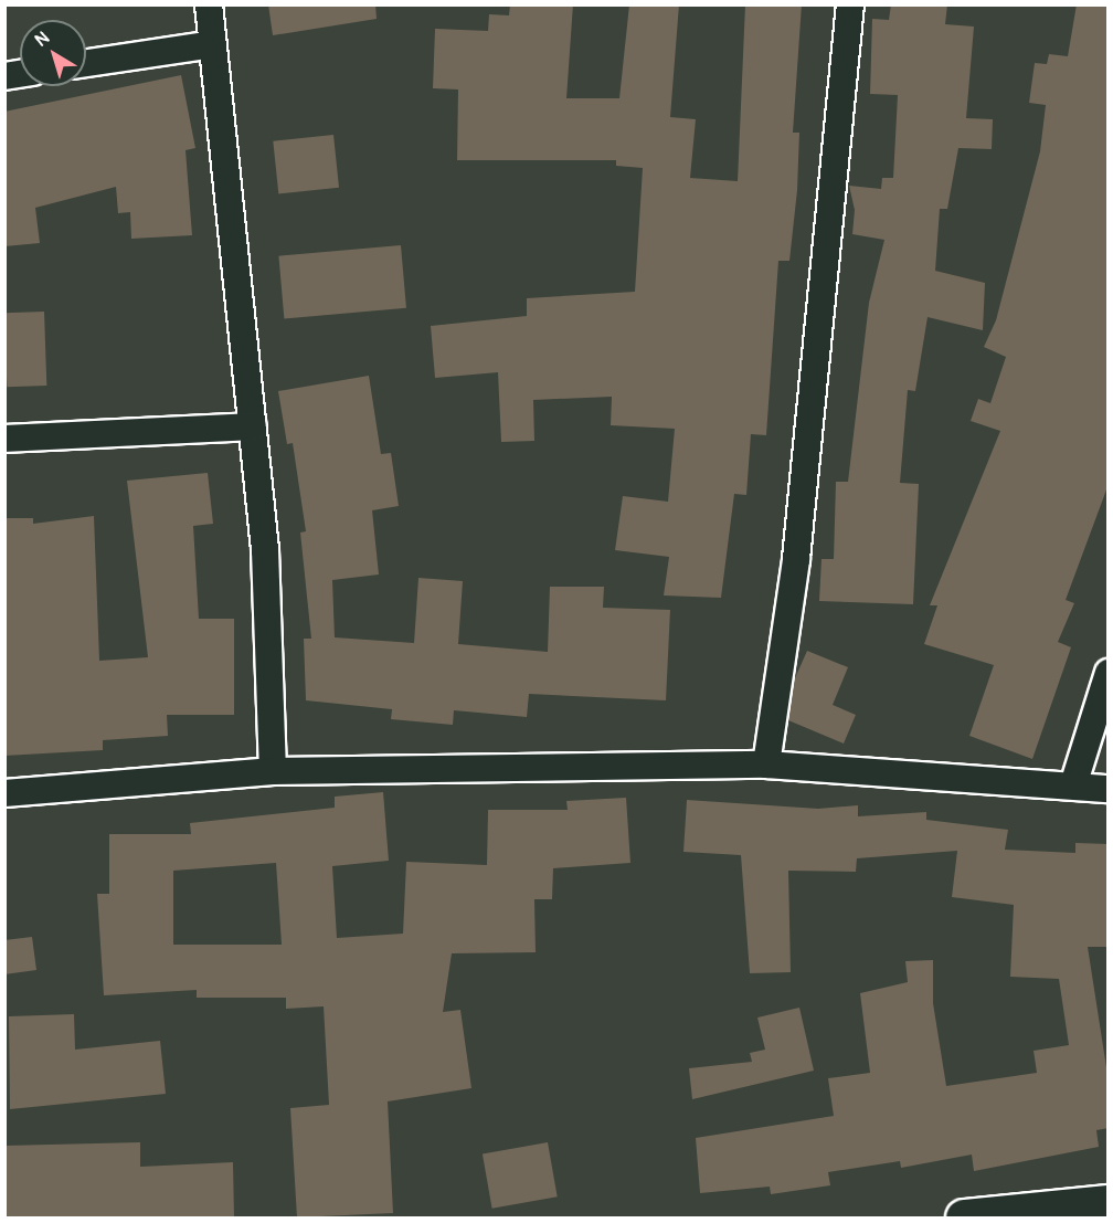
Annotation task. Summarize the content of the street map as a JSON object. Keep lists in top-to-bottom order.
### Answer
{
  "north": "top left"
}
